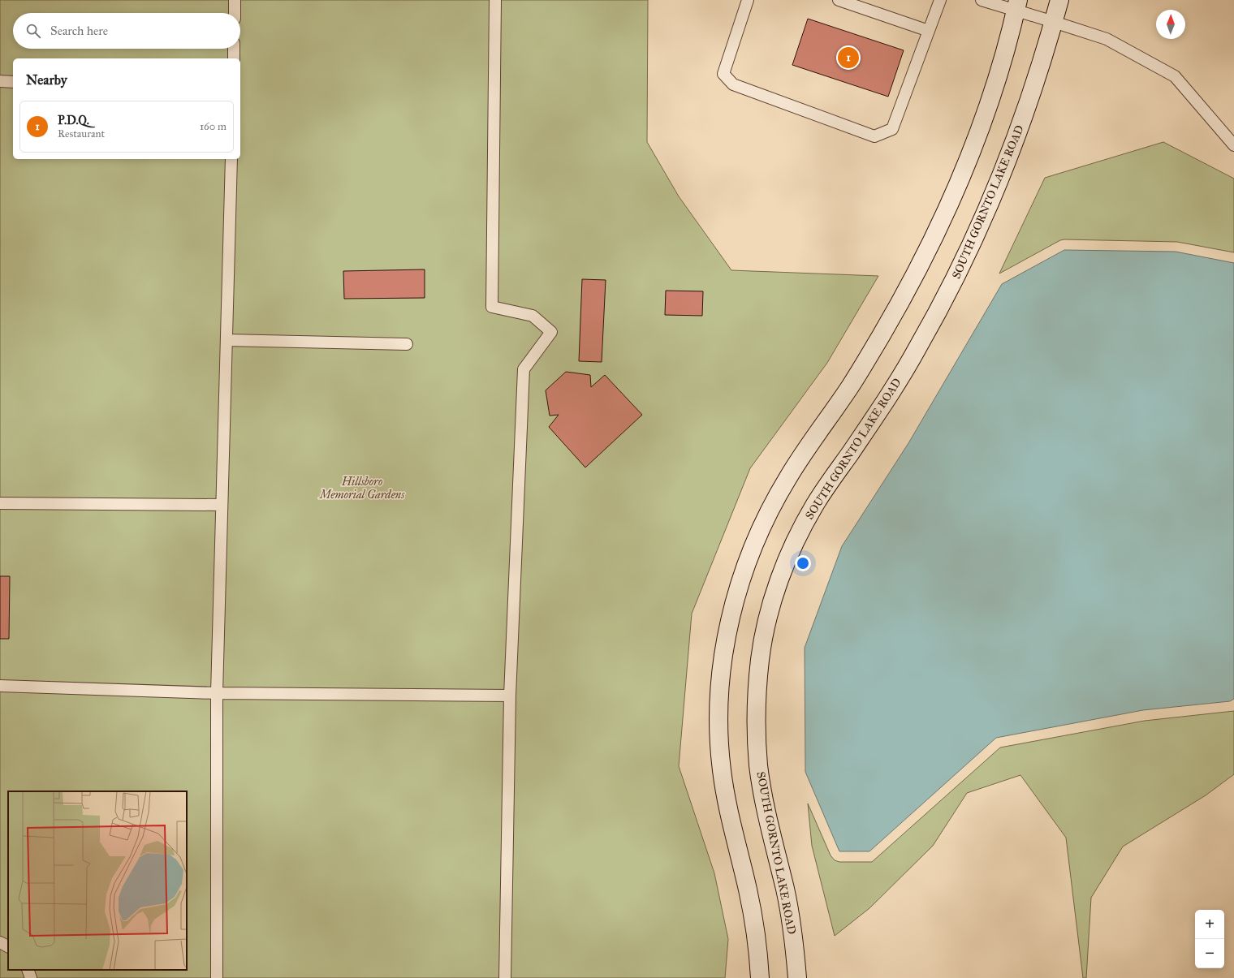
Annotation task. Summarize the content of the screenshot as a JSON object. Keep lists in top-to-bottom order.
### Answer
{
  "streets": {
    "street": ["SOUTH GORNTO LAKE ROAD"]
  },
  "parks": ["Hillsboro Memorial Gardens"],
  "north": "top",
  "page": {
    "search": "Search here",
    "pins": "1",
    "heading": "Nearby",
    "list": [
      {
        "mark": "1",
        "name": "P.D.Q.",
        "note": "Restaurant",
        "value": "160 m"
      }
    ],
    "map_buttons": ["+", "−"]
  }
}
